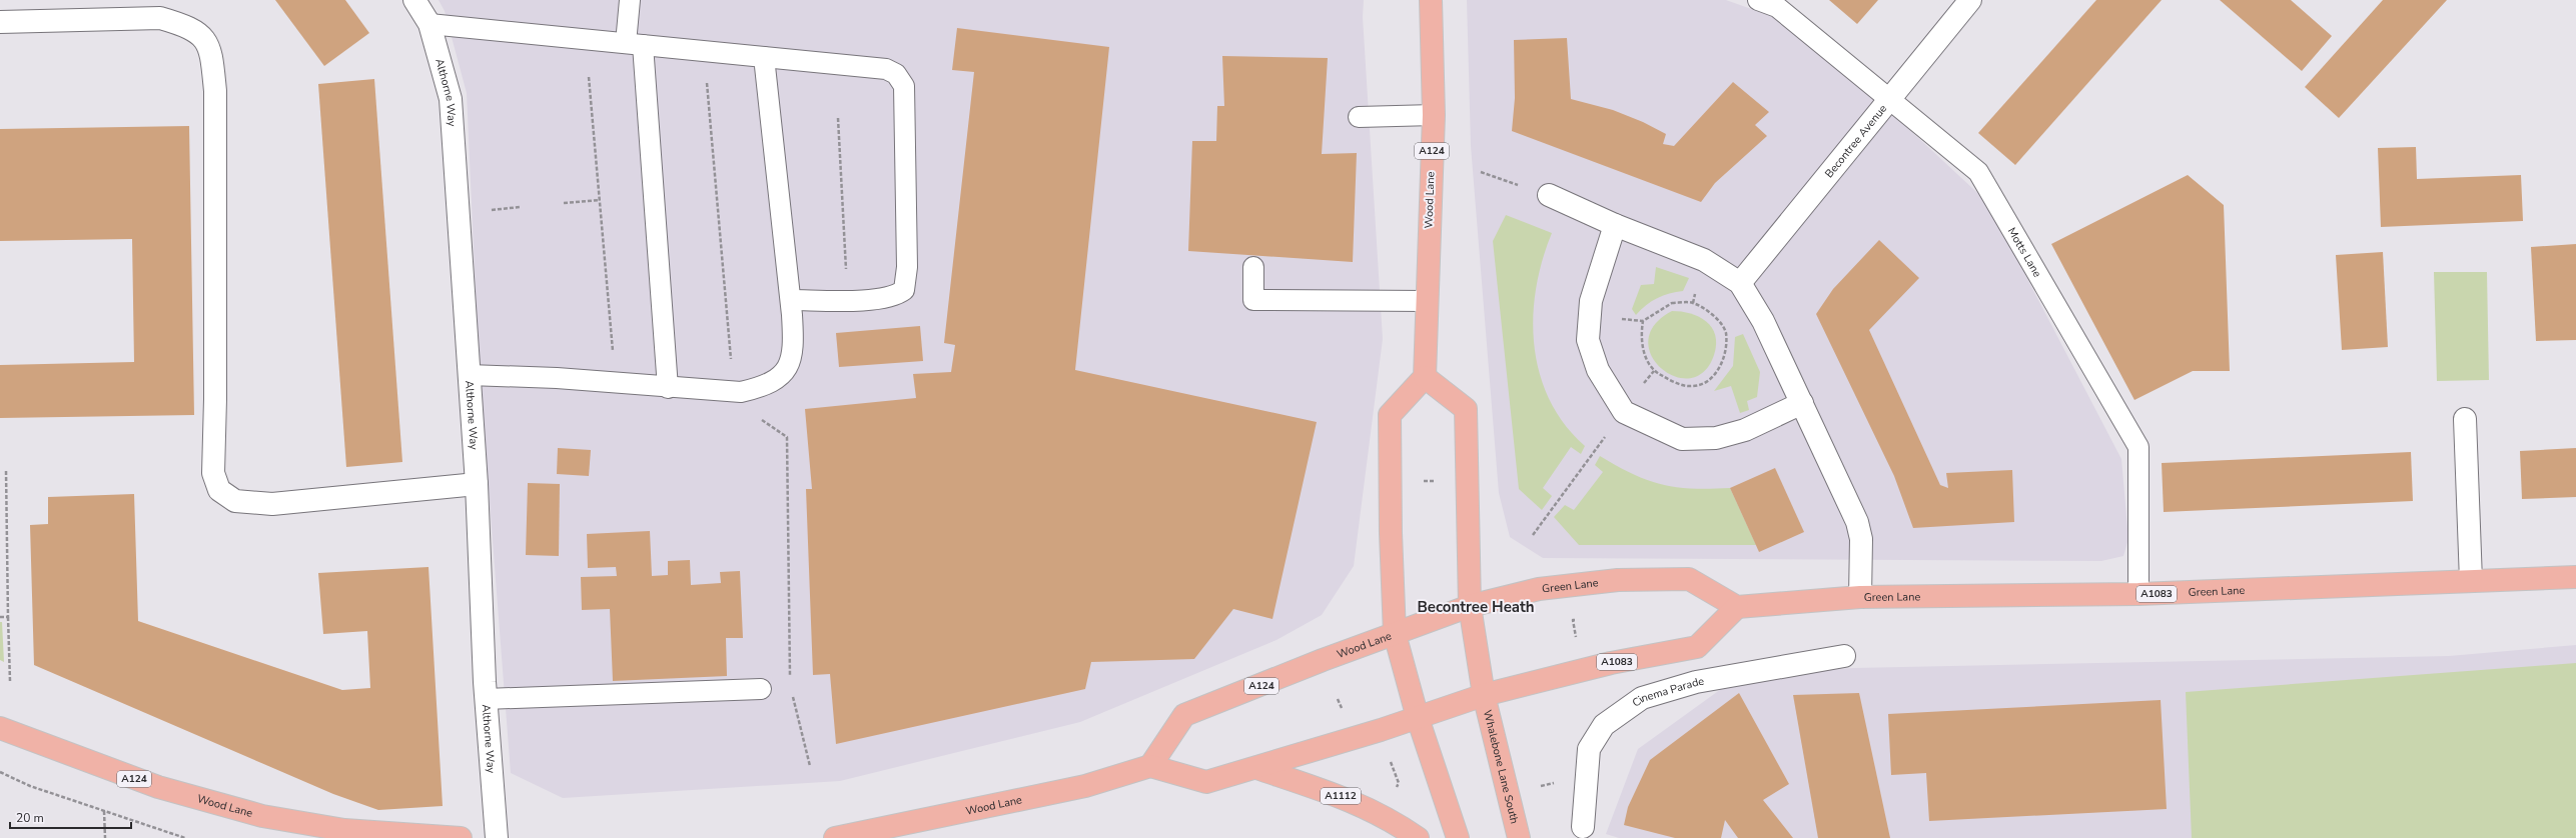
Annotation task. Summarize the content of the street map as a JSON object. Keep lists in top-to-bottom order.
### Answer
{
  "streets": {
    "main road": [
      "A124",
      "Wood Lane",
      "Green Lane",
      "A1083",
      "Whalebone Lane South",
      "A1112"
    ],
    "street": ["Althorne Way", "Becontree Avenue", "Cinema Parade"],
    "lane": ["Motts Lane"]
  },
  "crossings": [
    ["Becontree Avenue", "Motts Lane"],
    ["Wood Lane", "Green Lane"],
    ["Motts Lane", "Green Lane"],
    ["Green Lane", "A1083"],
    ["Green Lane", "Whalebone Lane South"],
    ["A1083", "Whalebone Lane South"]
  ],
  "districts": ["Becontree Heath"],
  "scale_bar": "20 m"
}
